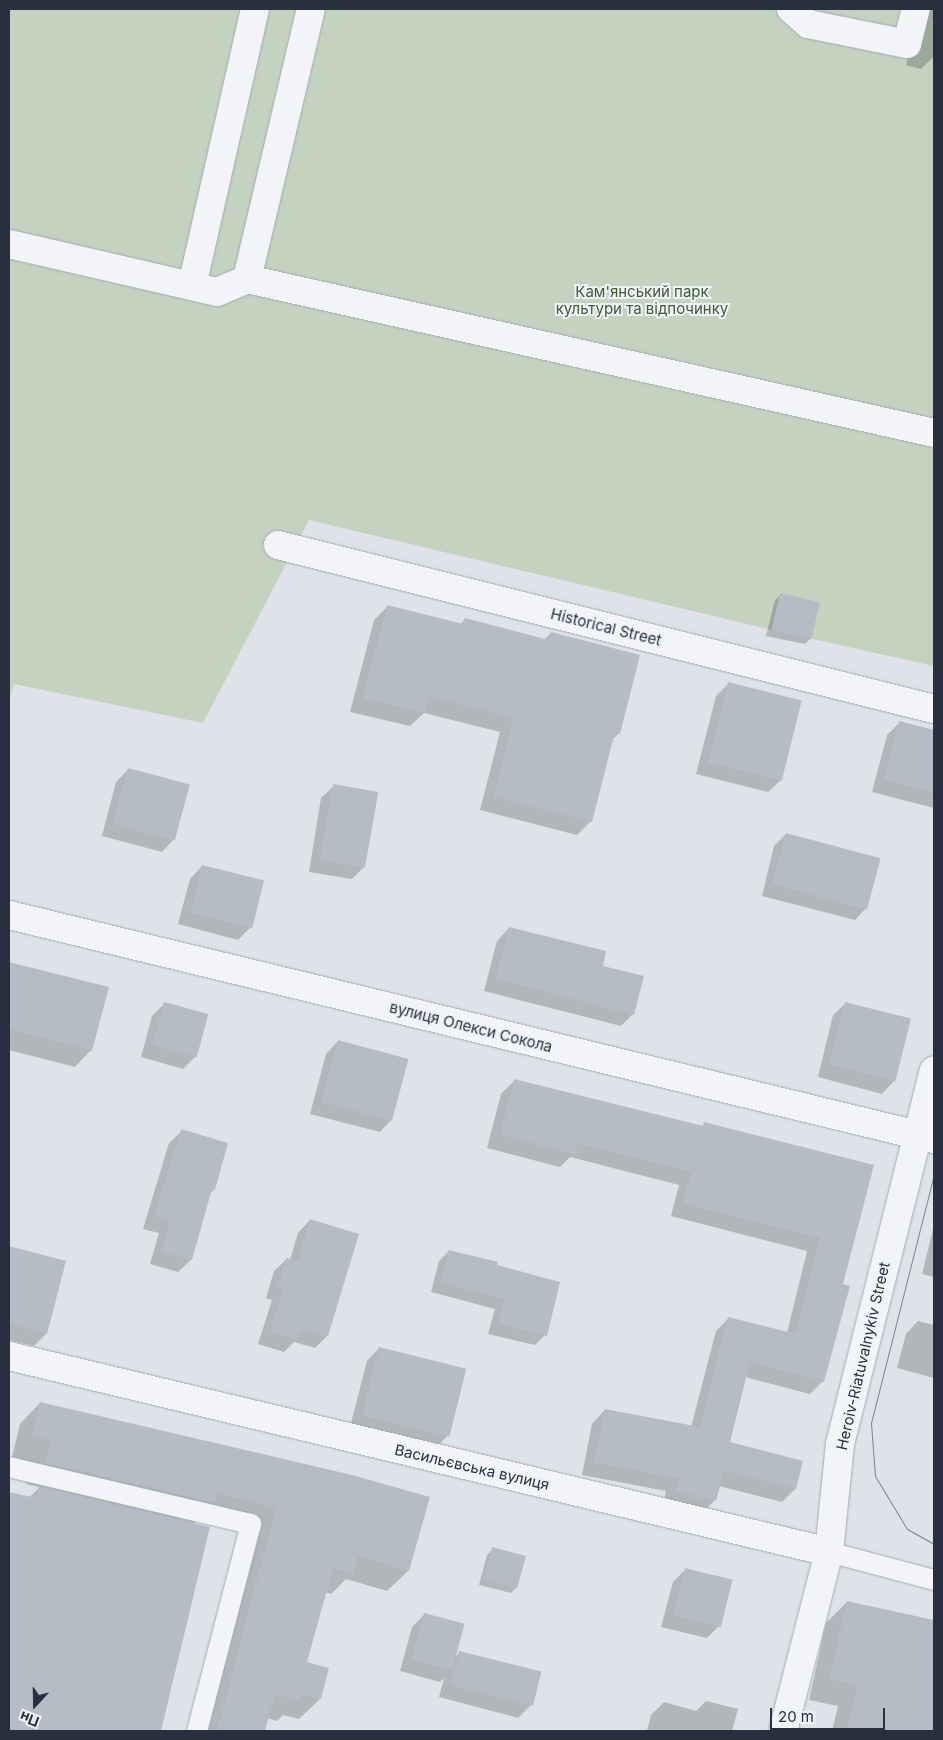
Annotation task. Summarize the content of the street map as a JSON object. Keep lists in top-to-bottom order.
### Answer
{
  "streets": {
    "street": [
      "Historical Street",
      "вулиця Олекси Сокола",
      "Heroiv-Riatuvalnykiv Street",
      "Васильєвська вулиця"
    ]
  },
  "crossings": [
    ["вулиця Олекси Сокола", "Heroiv-Riatuvalnykiv Street"],
    ["Heroiv-Riatuvalnykiv Street", "Васильєвська вулиця"]
  ],
  "parks": ["Кам'янський парк культури та відпочинку"],
  "scale_bar": "20 m",
  "north": "bottom"
}
